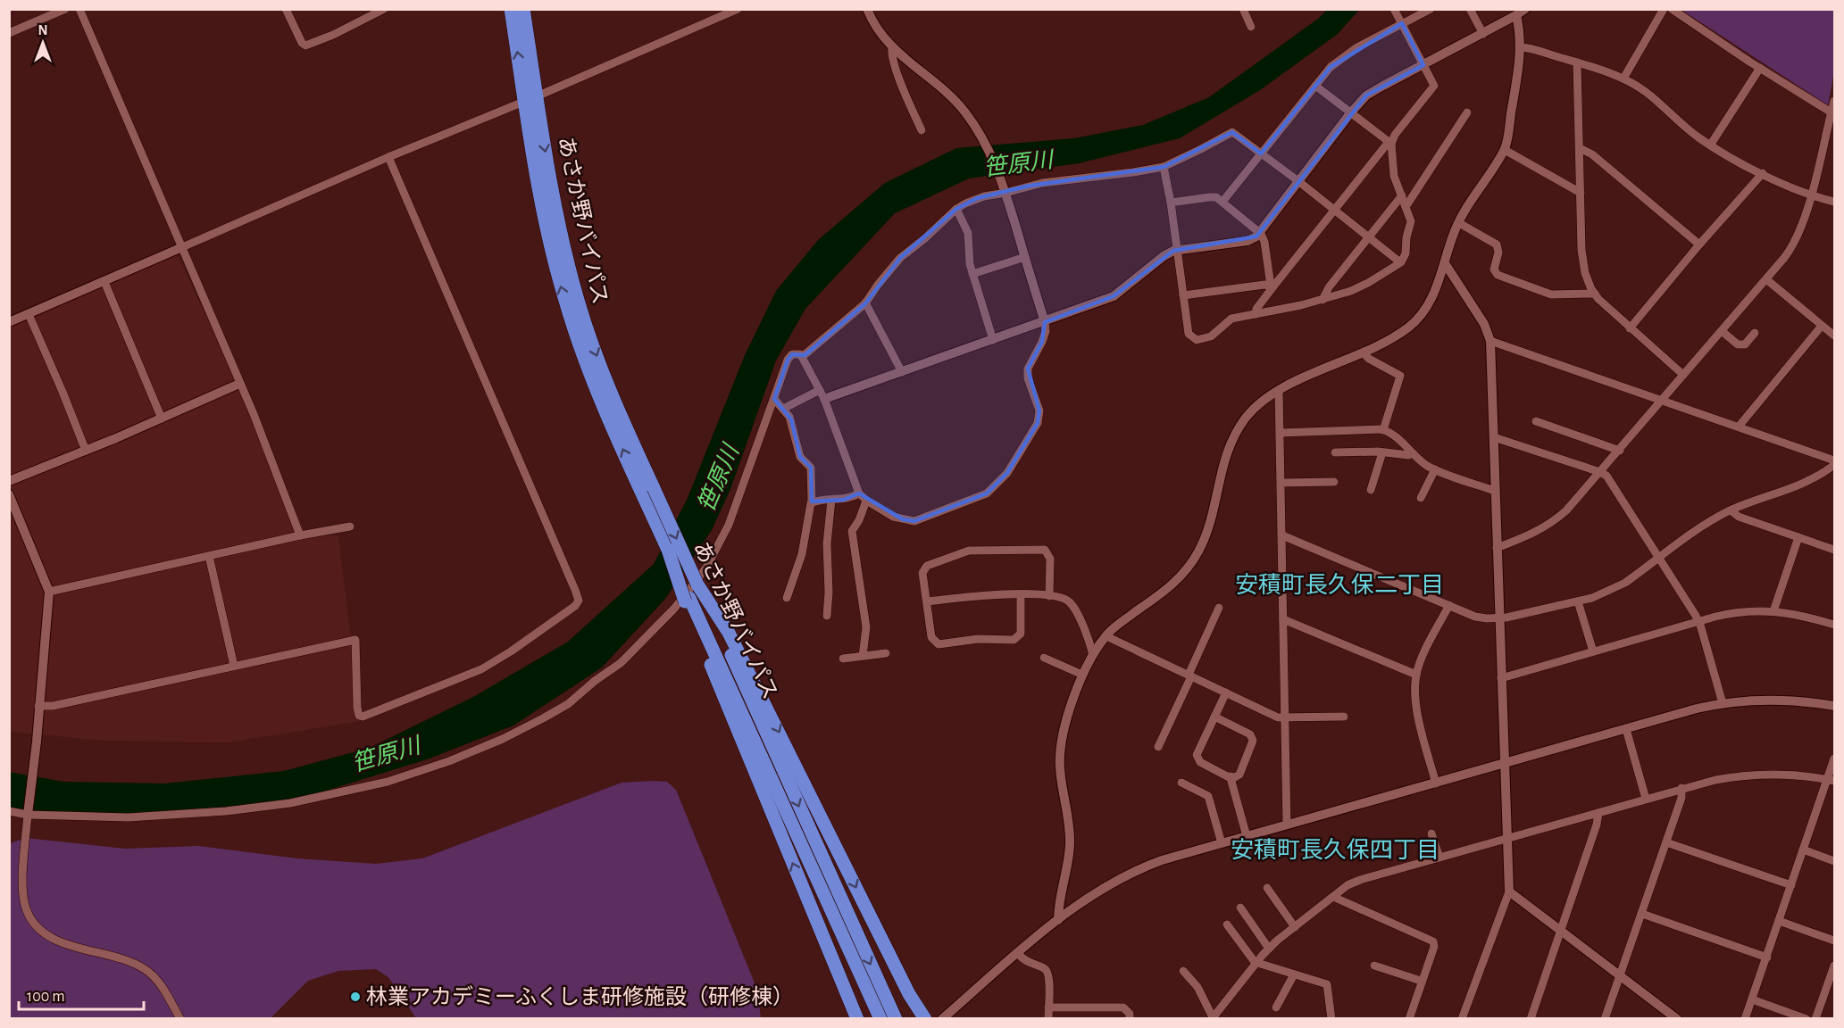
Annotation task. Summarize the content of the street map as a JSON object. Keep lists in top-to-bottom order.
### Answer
{
  "streets": {
    "highway": ["あさか野バイパス"]
  },
  "districts": ["安積町長久保二丁目", "安積町長久保四丁目"],
  "water": ["笹原川"],
  "places": ["林業アカデミーふくしま研修施設（研修棟）"],
  "scale_bar": "100 m",
  "north": "top"
}
